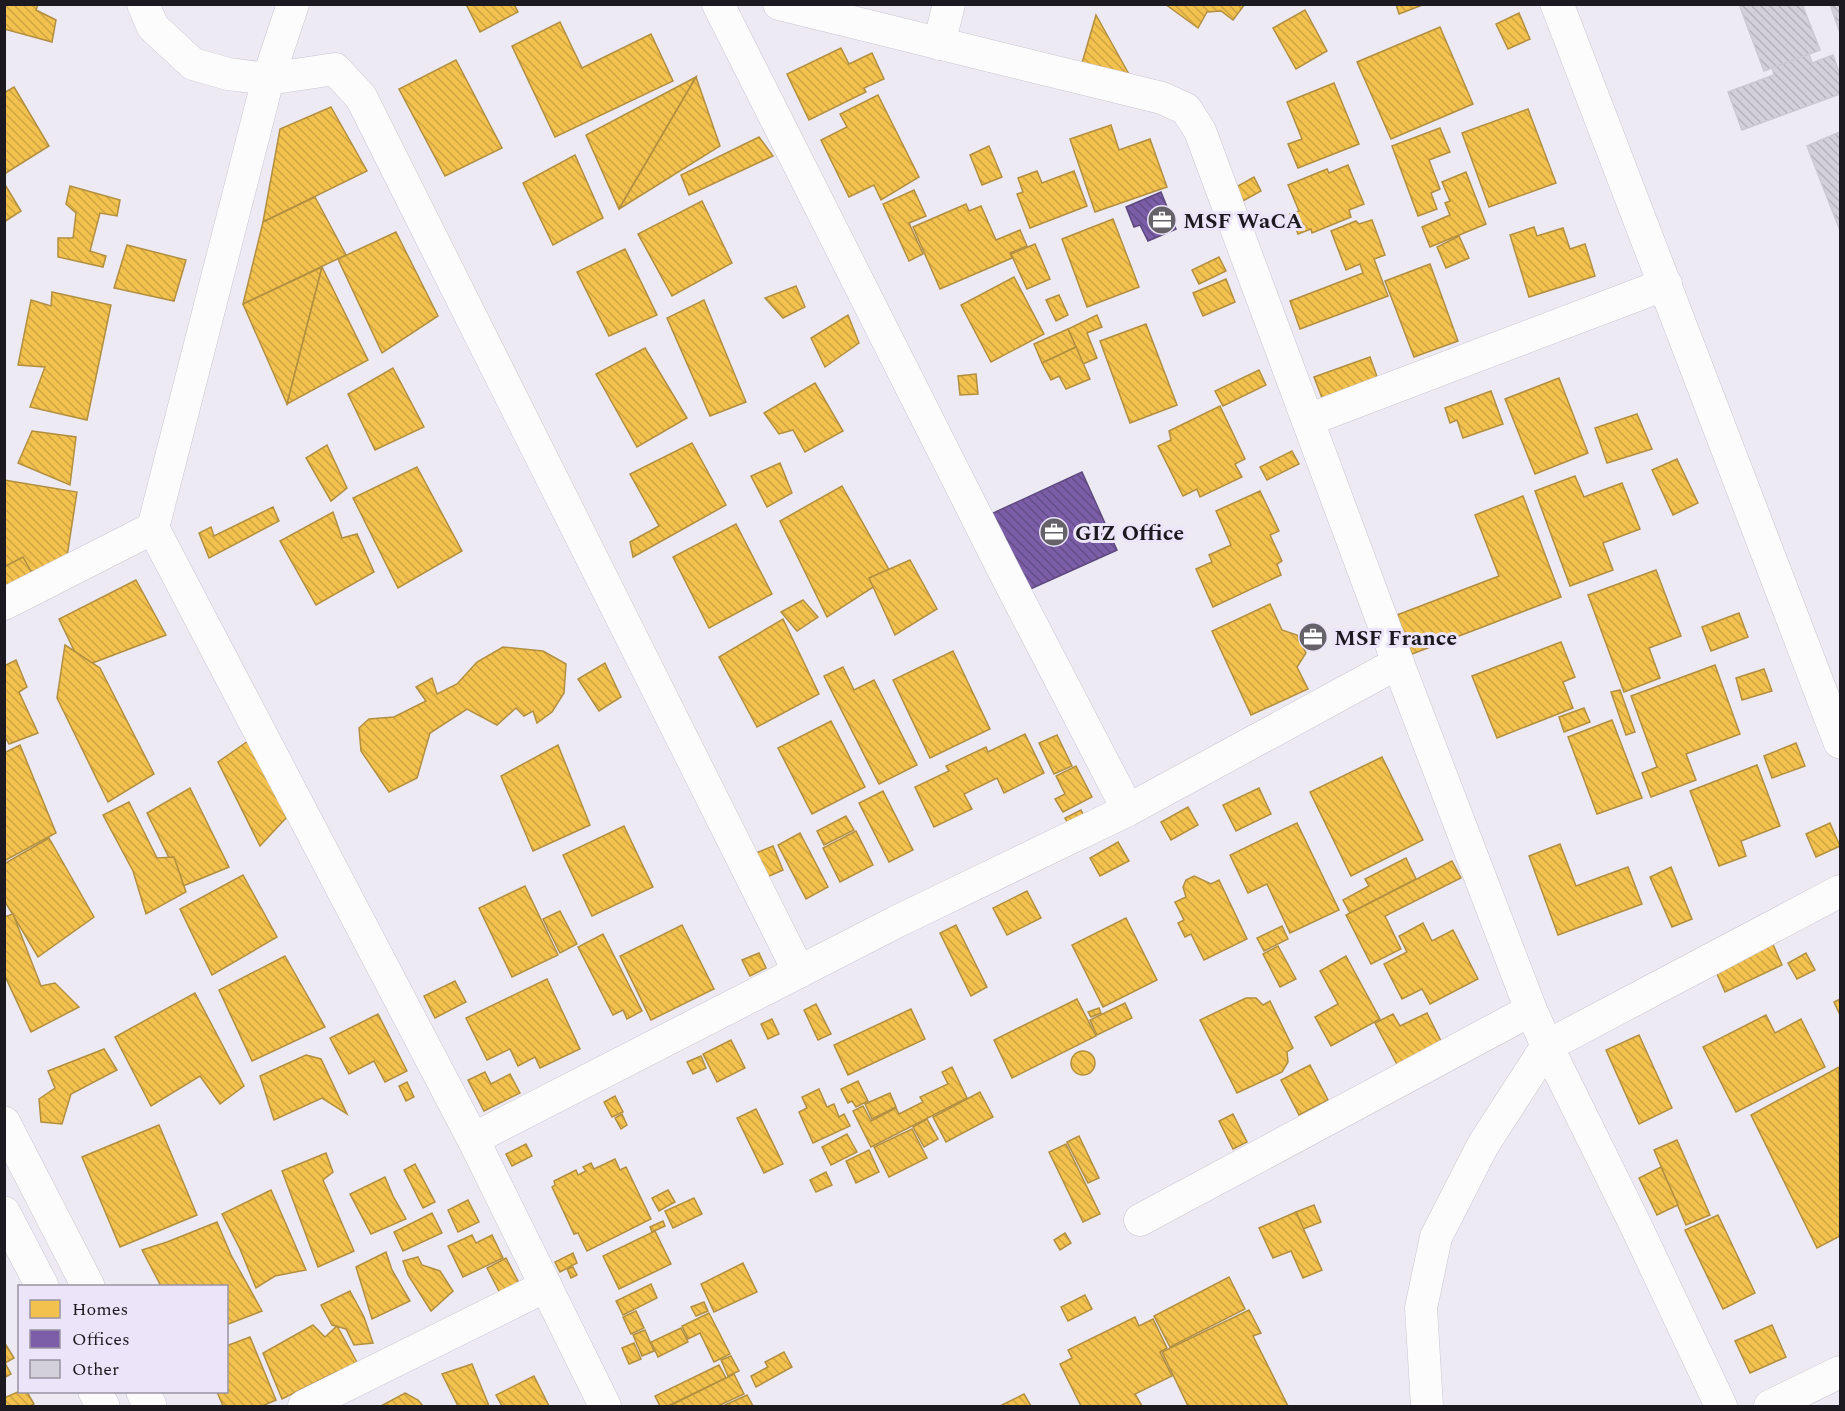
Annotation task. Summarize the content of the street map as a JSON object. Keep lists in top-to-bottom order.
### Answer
{
  "places": {
    "office": ["MSF WaCA", "GIZ Office", "MSF France"]
  },
  "legend": ["Homes", "Offices", "Other"]
}
